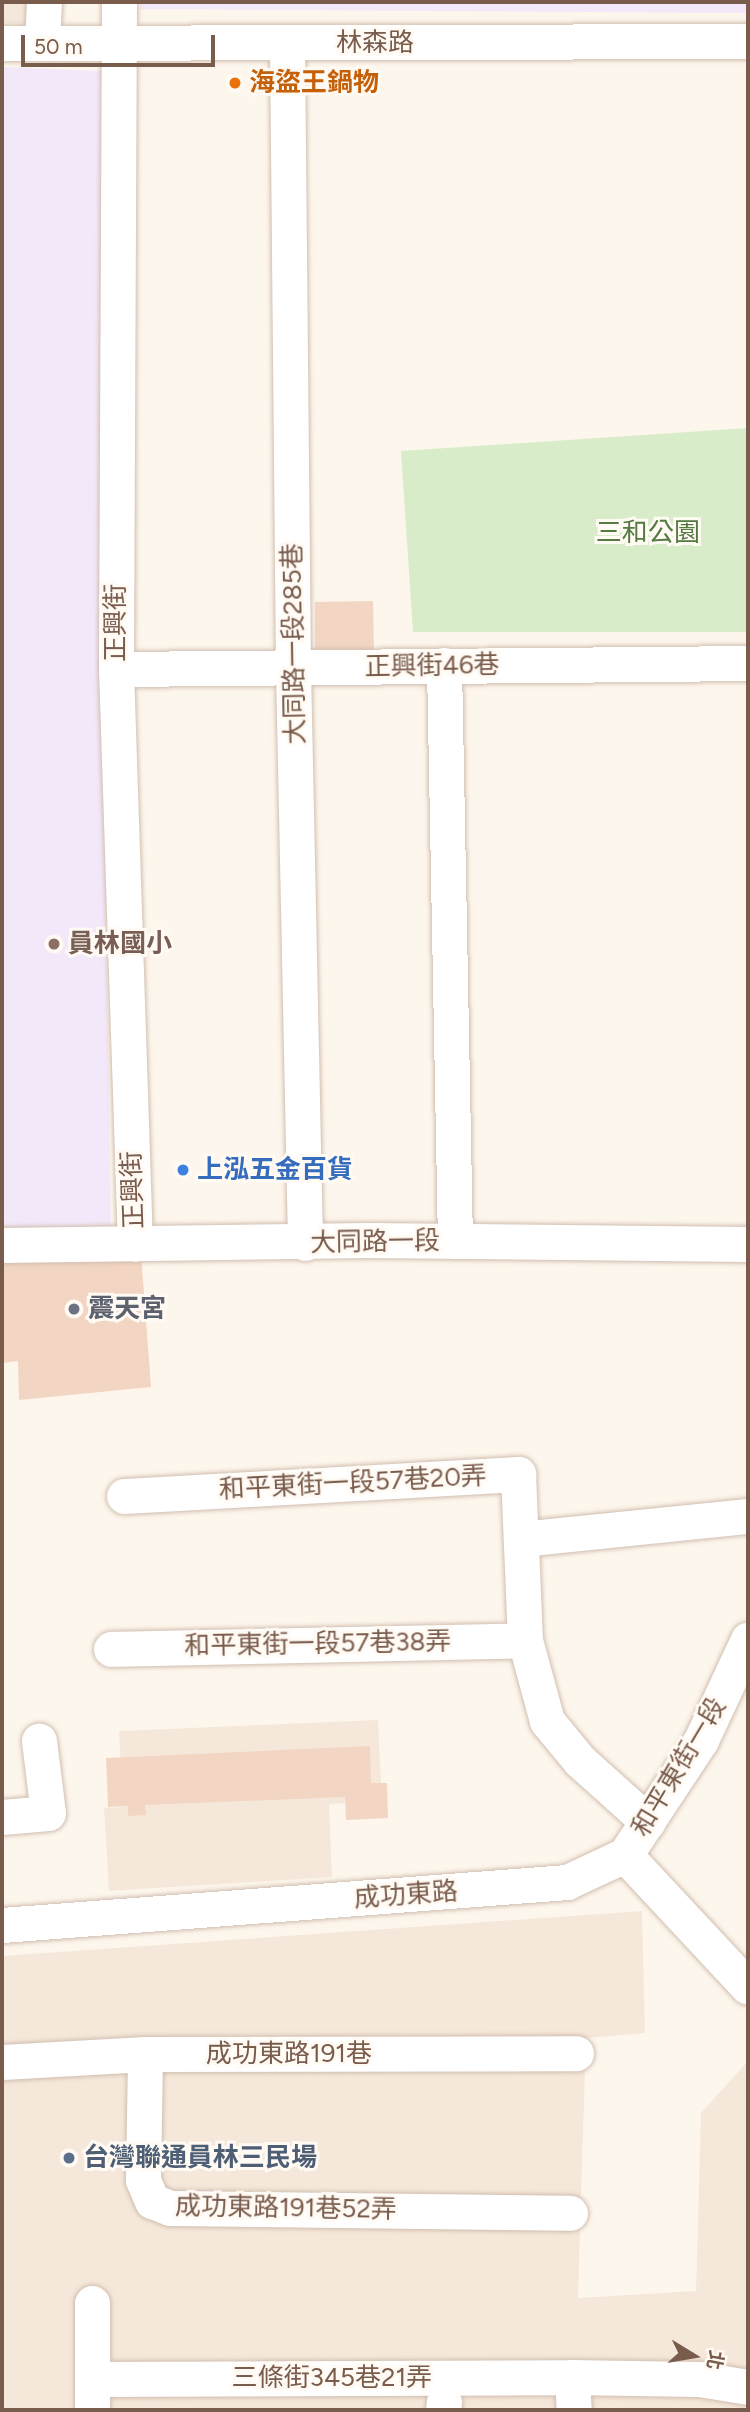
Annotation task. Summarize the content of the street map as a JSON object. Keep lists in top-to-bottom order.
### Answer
{
  "streets": {
    "street": [
      "林森路",
      "正興街",
      "大同路一段285巷",
      "正興街46巷",
      "大同路一段",
      "和平東街一段57巷20弄",
      "和平東街一段57巷38弄",
      "和平東街一段",
      "成功東路",
      "成功東路191巷",
      "成功東路191巷52弄",
      "三條街345巷21弄"
    ]
  },
  "crossings": [
    ["林森路", "正興街"],
    ["林森路", "大同路一段285巷"],
    ["正興街", "正興街46巷"],
    ["正興街", "大同路一段"],
    ["大同路一段285巷", "正興街46巷"],
    ["大同路一段285巷", "大同路一段"],
    ["和平東街一段", "成功東路"],
    ["成功東路191巷", "成功東路191巷52弄"]
  ],
  "parks": ["三和公園"],
  "places": [
    "海盜王鍋物",
    "員林國小",
    "上泓五金百貨",
    "震天宮",
    "台灣聯通員林三民場"
  ],
  "scale_bar": "50 m",
  "north": "right"
}
